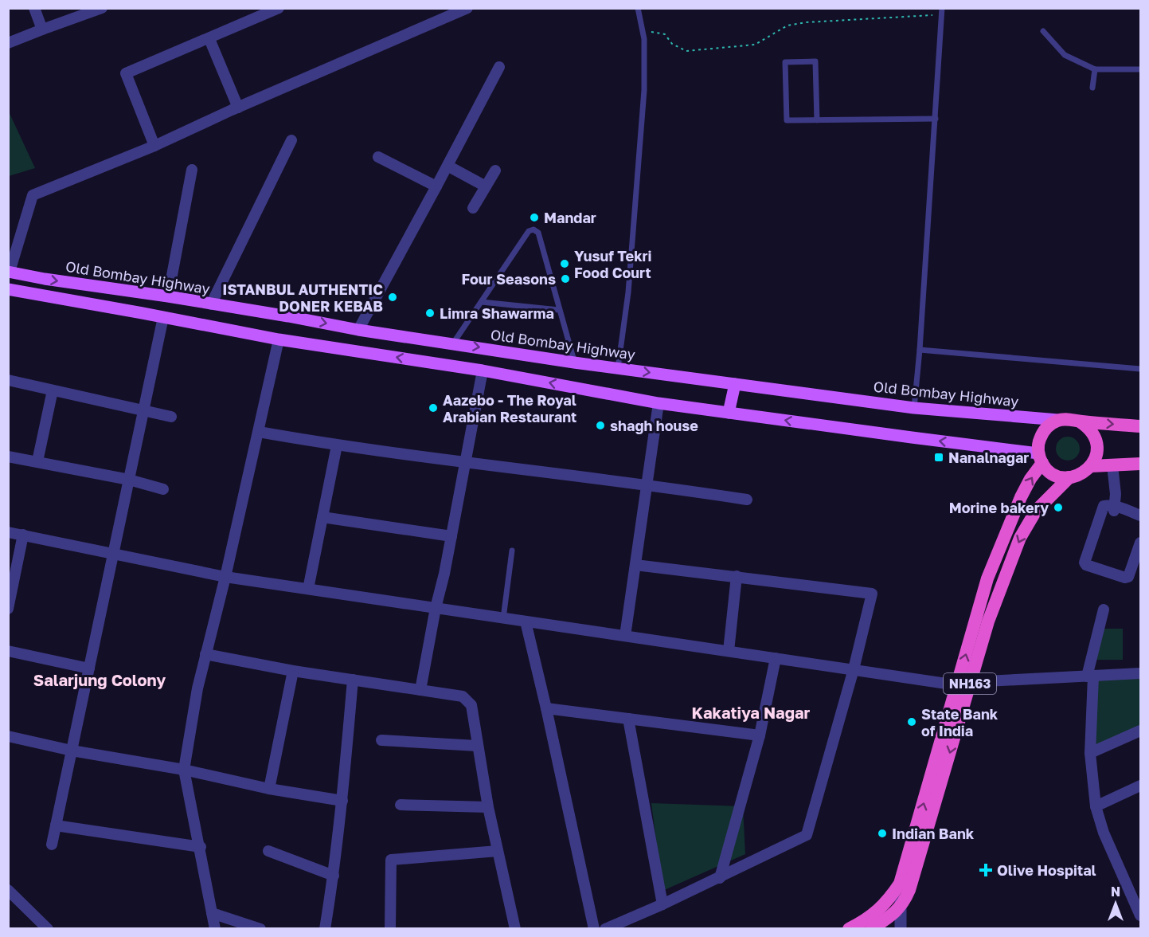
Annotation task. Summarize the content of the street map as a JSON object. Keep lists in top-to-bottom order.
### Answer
{
  "streets": {
    "highway": ["NH163"],
    "main road": ["Old Bombay Highway"]
  },
  "crossings": [
    ["Old Bombay Highway", "NH163"]
  ],
  "districts": ["Salarjung Colony", "Kakatiya Nagar"],
  "places": {
    "other": [
      "Mandar",
      "Yusuf Tekri Food Court",
      "Four Seasons",
      "ISTANBUL AUTHENTIC DONER KEBAB",
      "Limra Shawarma",
      "Aazebo - The Royal Arabian Restaurant",
      "shagh house",
      "Morine bakery",
      "State Bank of India",
      "Indian Bank"
    ],
    "transit": ["Nanalnagar"],
    "health": ["Olive Hospital"]
  },
  "north": "top"
}
